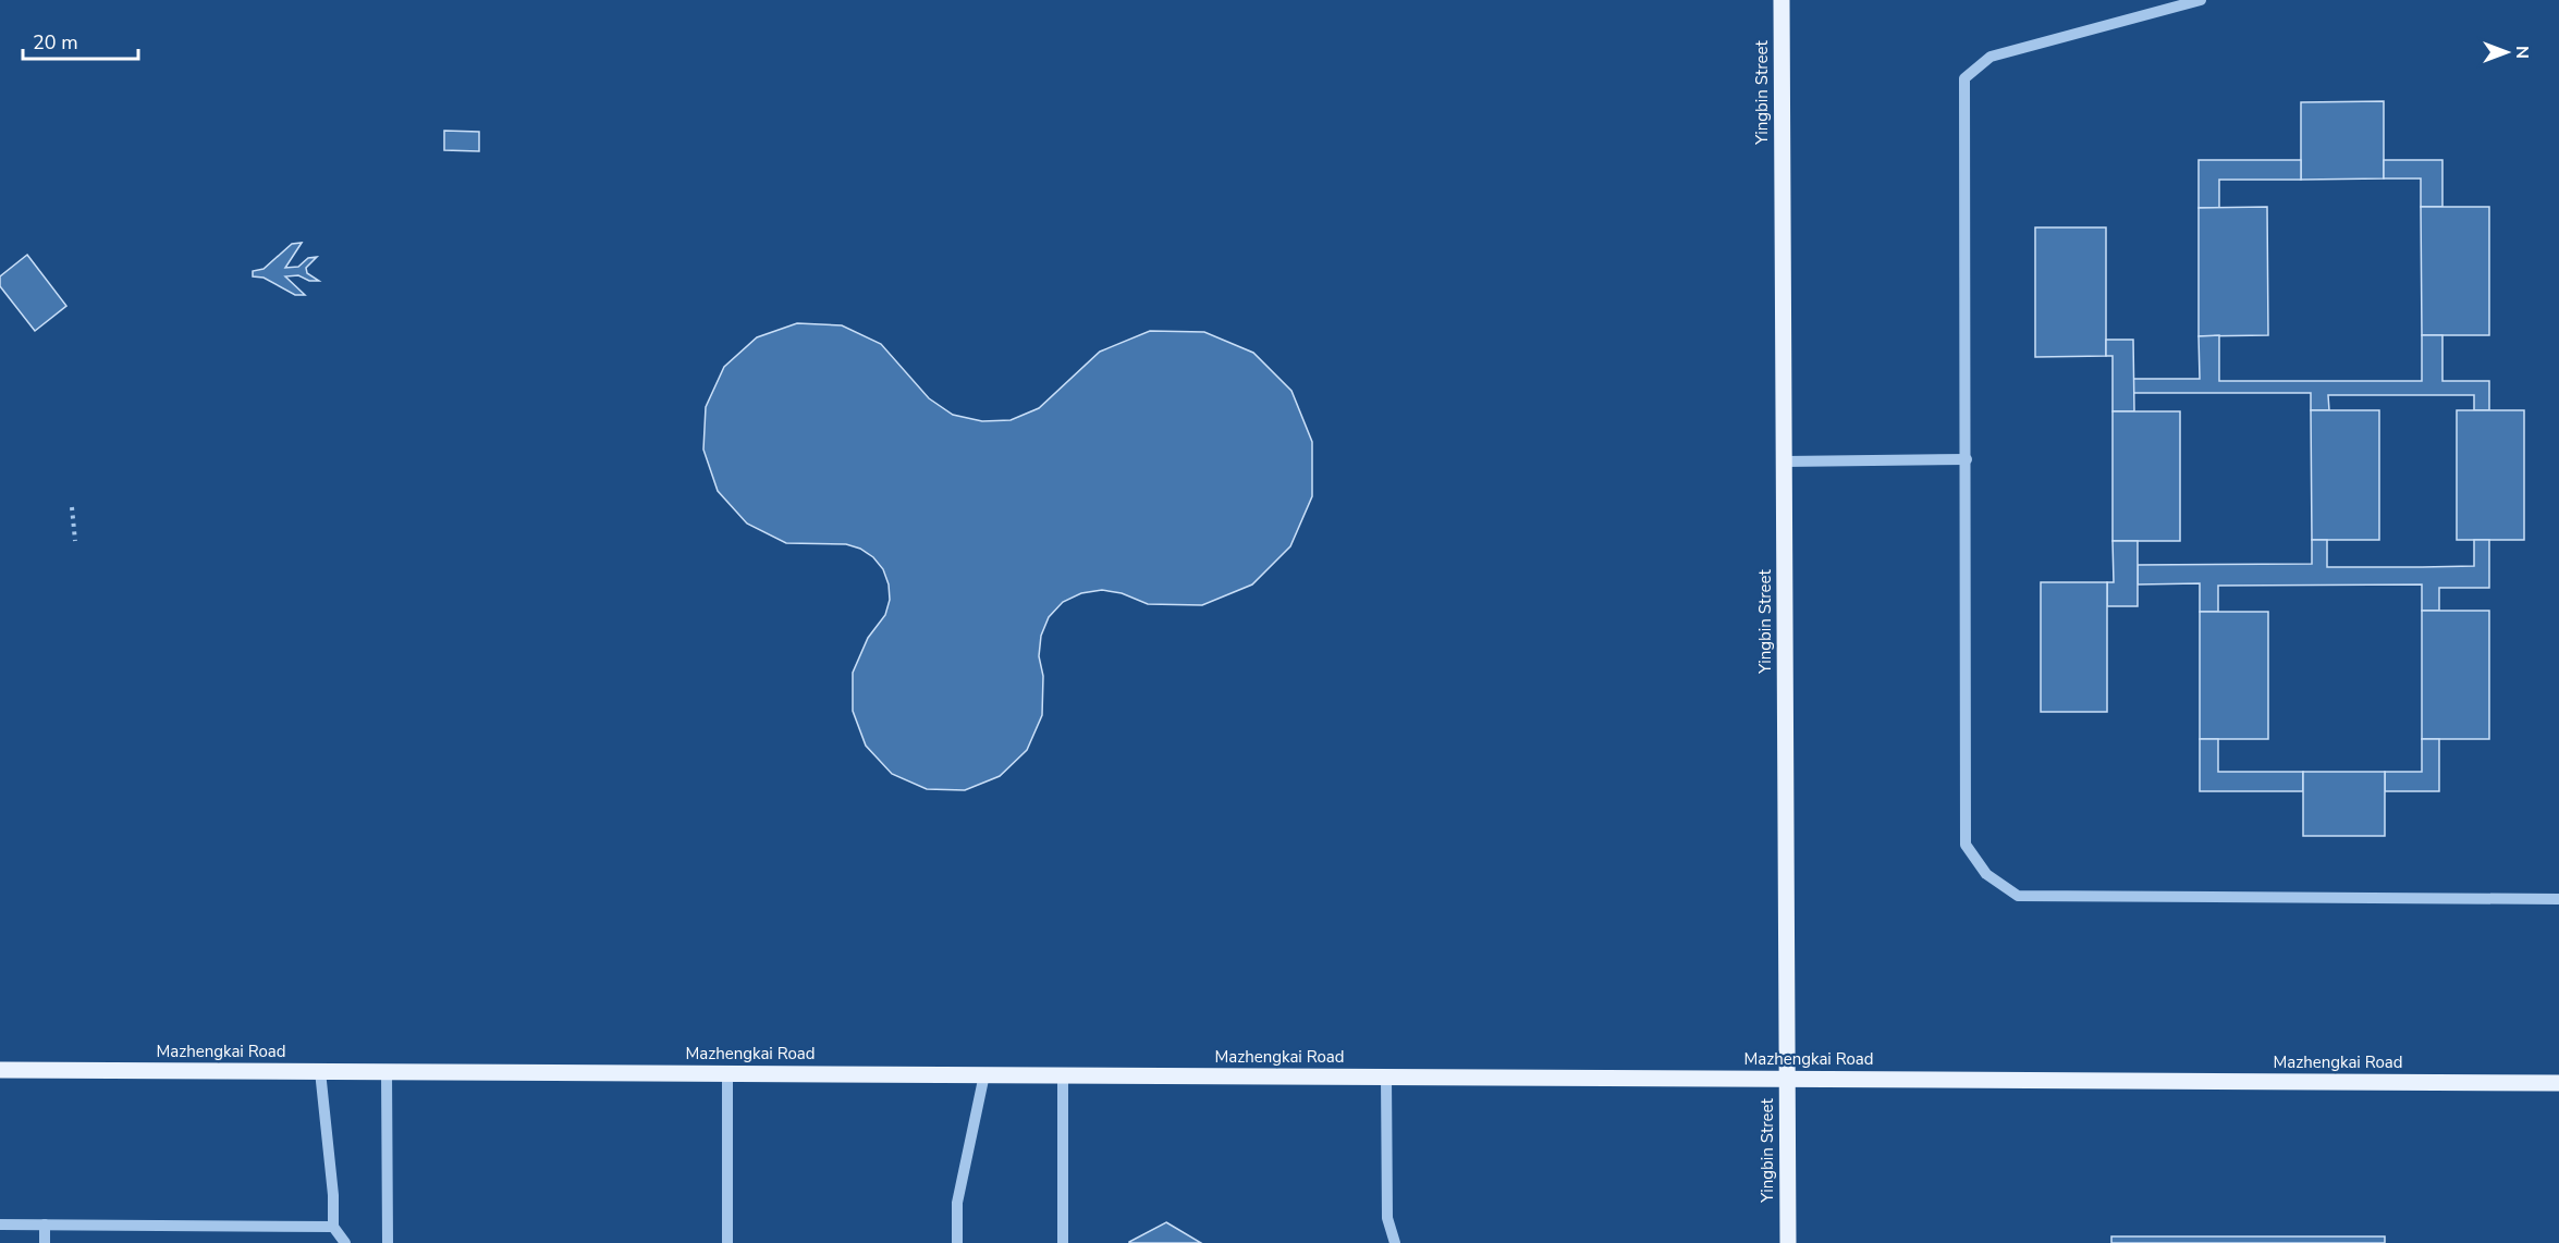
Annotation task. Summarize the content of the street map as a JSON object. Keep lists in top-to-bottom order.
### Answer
{
  "streets": {
    "main road": ["Yingbin Street", "Mazhengkai Road"]
  },
  "crossings": [
    ["Yingbin Street", "Mazhengkai Road"]
  ],
  "scale_bar": "20 m",
  "north": "right"
}
